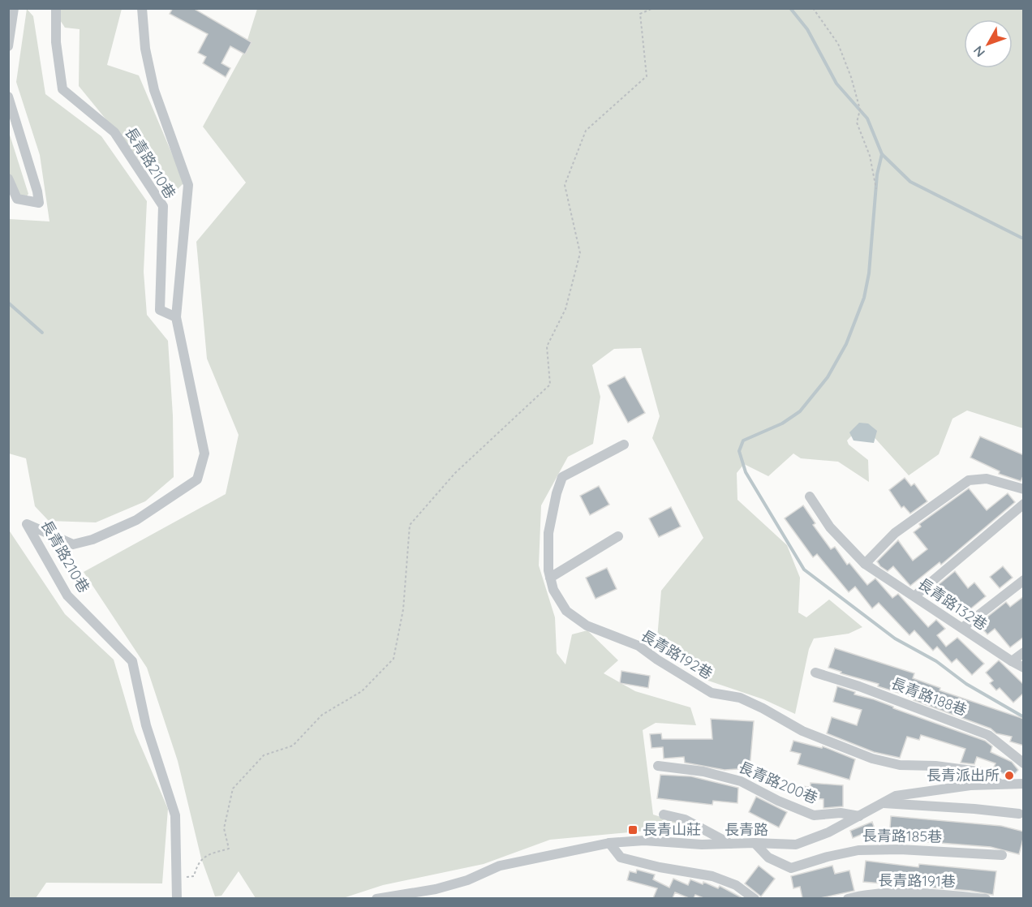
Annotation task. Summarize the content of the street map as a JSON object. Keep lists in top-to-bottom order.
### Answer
{
  "streets": {
    "street": [
      "長青路210巷",
      "長青路132巷",
      "長青路192巷",
      "長青路188巷",
      "長青路200巷",
      "長青路",
      "長青路185巷",
      "長青路191巷"
    ]
  },
  "crossings": [
    ["長青路192巷", "長青路"],
    ["長青路200巷", "長青路"],
    ["長青路", "長青路185巷"]
  ],
  "places": {
    "other": ["長青派出所"],
    "transit": ["長青山莊"]
  },
  "north": "bottom left"
}
